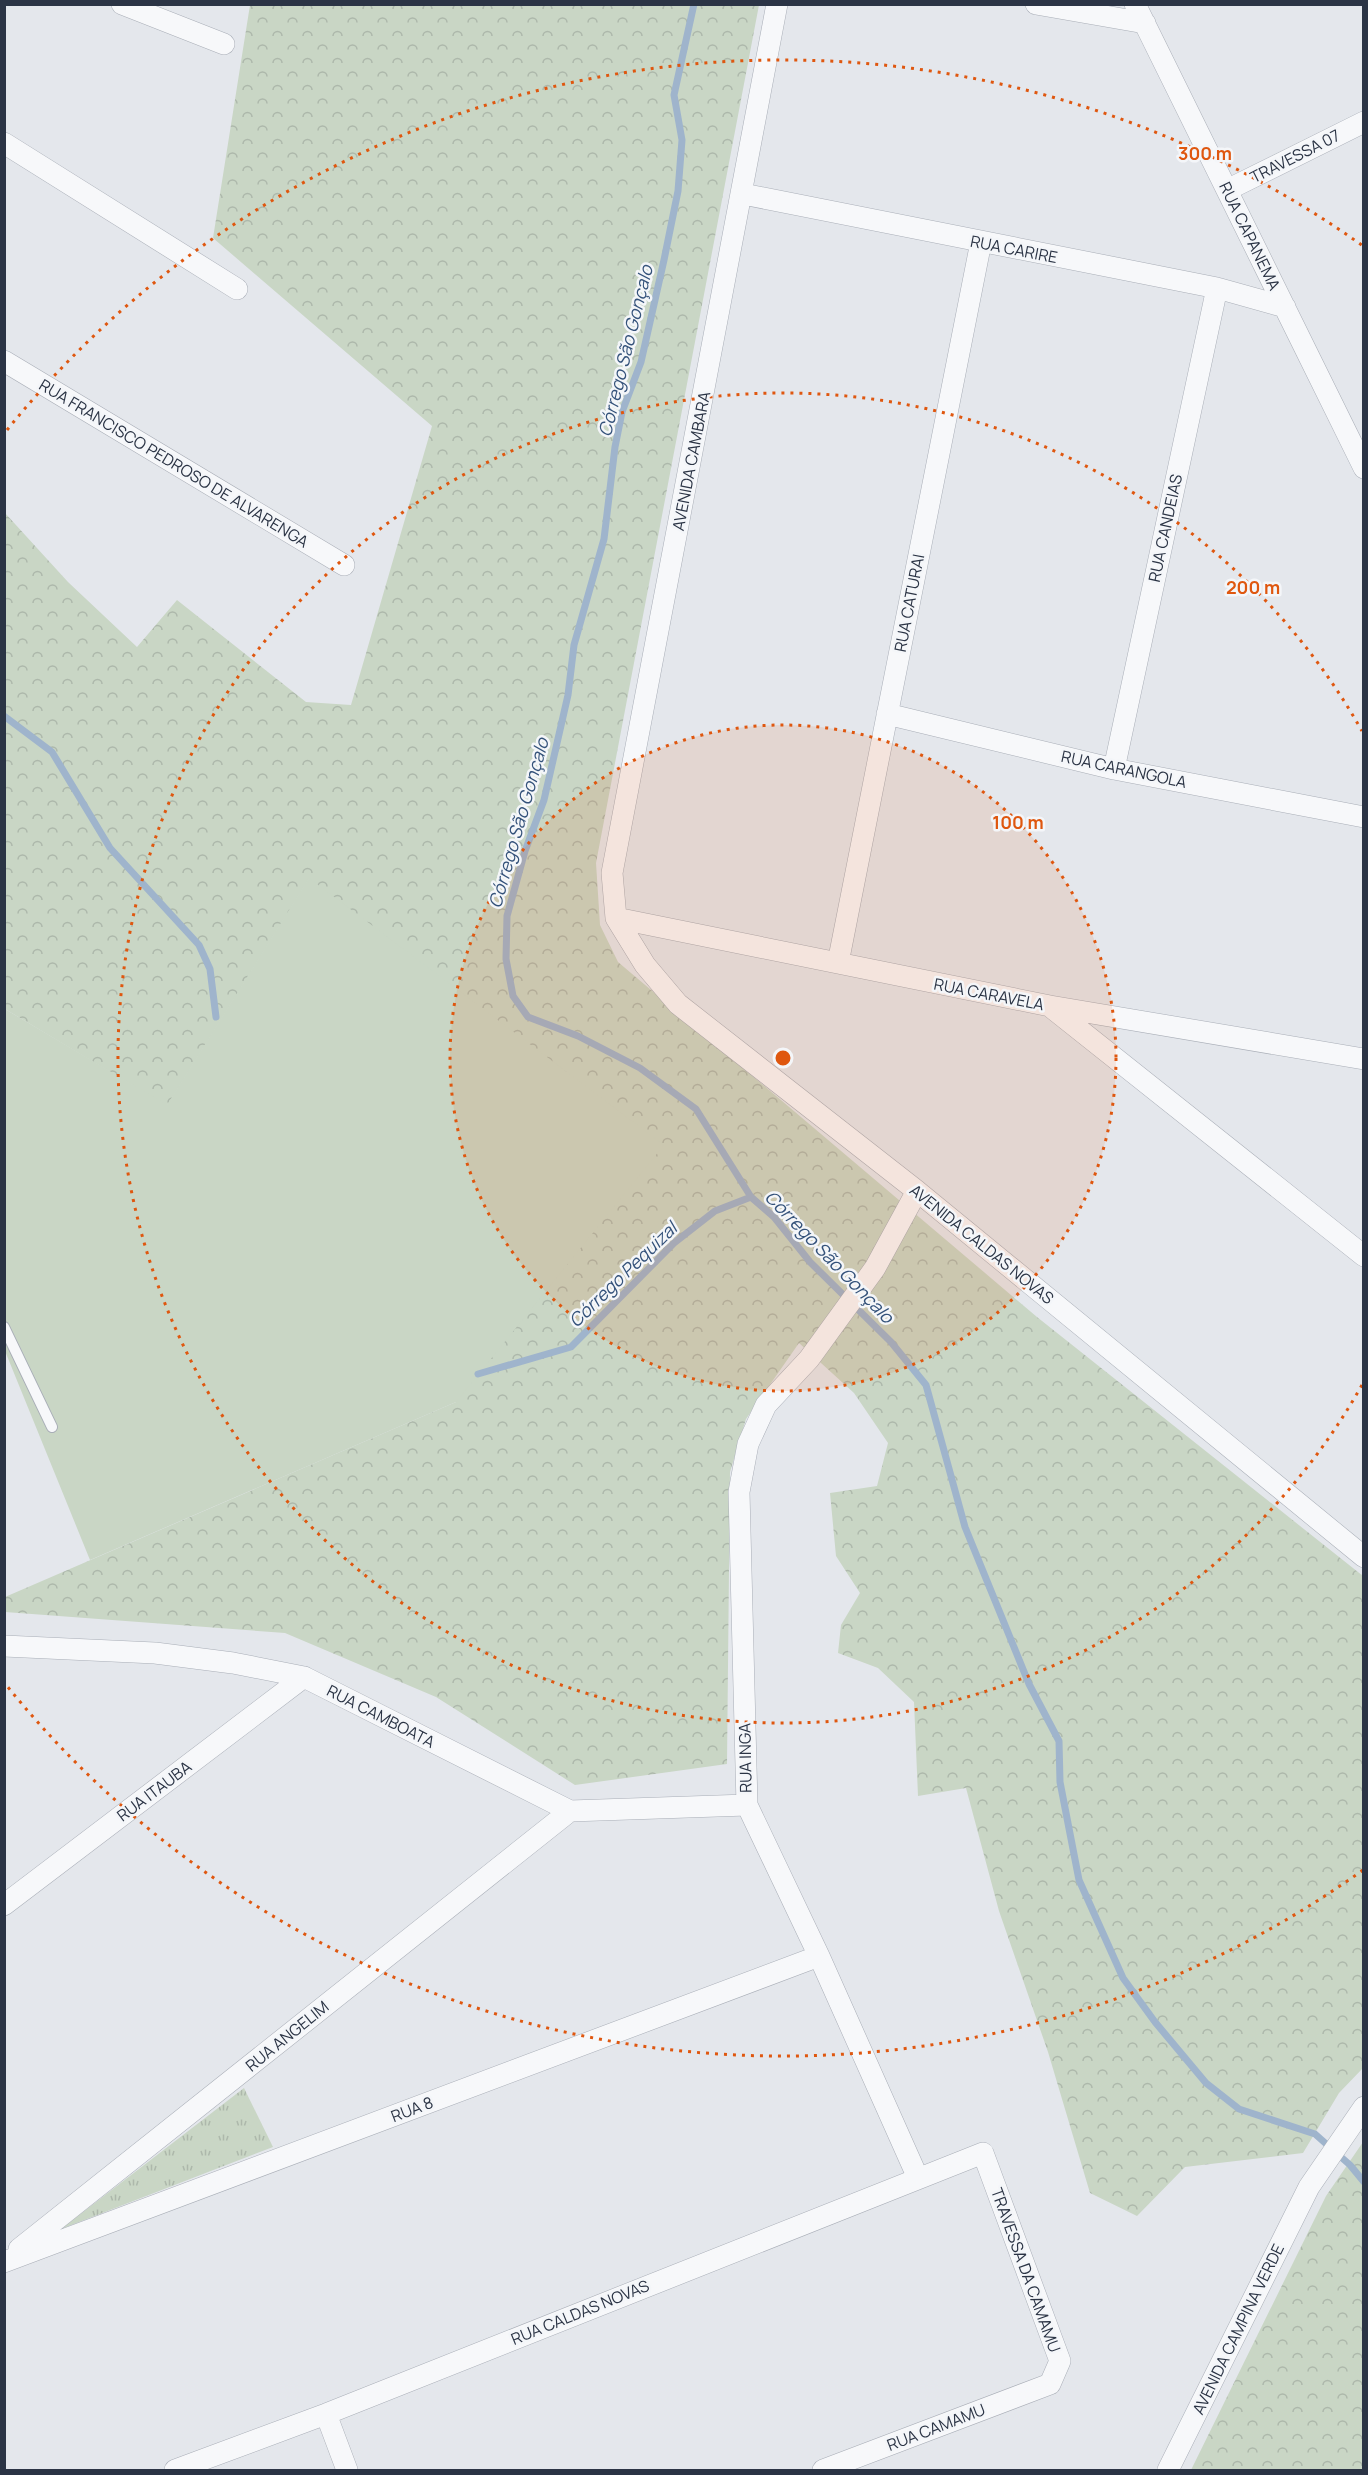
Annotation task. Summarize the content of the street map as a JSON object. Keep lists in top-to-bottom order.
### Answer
{
  "streets": {
    "street": [
      "TRAVESSA 07",
      "RUA CAPANEMA",
      "RUA CARIRE",
      "AVENIDA CAMBARA",
      "RUA FRANCISCO PEDROSO DE ALVARENGA",
      "RUA CANDEIAS",
      "RUA CATURAI",
      "RUA CARANGOLA",
      "RUA CARAVELA",
      "AVENIDA CALDAS NOVAS",
      "RUA CAMBOATA",
      "RUA INGA",
      "RUA ITAUBA",
      "RUA ANGELIM",
      "RUA 8",
      "TRAVESSA DA CAMAMU",
      "RUA CALDAS NOVAS",
      "AVENIDA CAMPINA VERDE",
      "RUA CAMAMU"
    ]
  },
  "crossings": [
    ["TRAVESSA 07", "RUA CAPANEMA"],
    ["RUA CAPANEMA", "RUA CARIRE"],
    ["RUA CARIRE", "AVENIDA CAMBARA"],
    ["RUA CARIRE", "RUA CANDEIAS"],
    ["RUA CARIRE", "RUA CATURAI"],
    ["AVENIDA CAMBARA", "RUA CARAVELA"],
    ["AVENIDA CAMBARA", "AVENIDA CALDAS NOVAS"],
    ["RUA CANDEIAS", "RUA CARANGOLA"],
    ["RUA CATURAI", "RUA CARANGOLA"],
    ["RUA CATURAI", "RUA CARAVELA"],
    ["RUA CARAVELA", "AVENIDA CALDAS NOVAS"],
    ["AVENIDA CALDAS NOVAS", "RUA INGA"],
    ["RUA CAMBOATA", "RUA INGA"],
    ["RUA CAMBOATA", "RUA ITAUBA"],
    ["RUA CAMBOATA", "RUA ANGELIM"],
    ["RUA INGA", "RUA 8"],
    ["RUA INGA", "RUA CALDAS NOVAS"],
    ["RUA ANGELIM", "RUA 8"],
    ["TRAVESSA DA CAMAMU", "RUA CALDAS NOVAS"],
    ["TRAVESSA DA CAMAMU", "RUA CAMAMU"]
  ],
  "water": ["Córrego São Gonçalo", "Córrego Pequizal"],
  "rings": ["300 m", "200 m", "100 m"]
}
